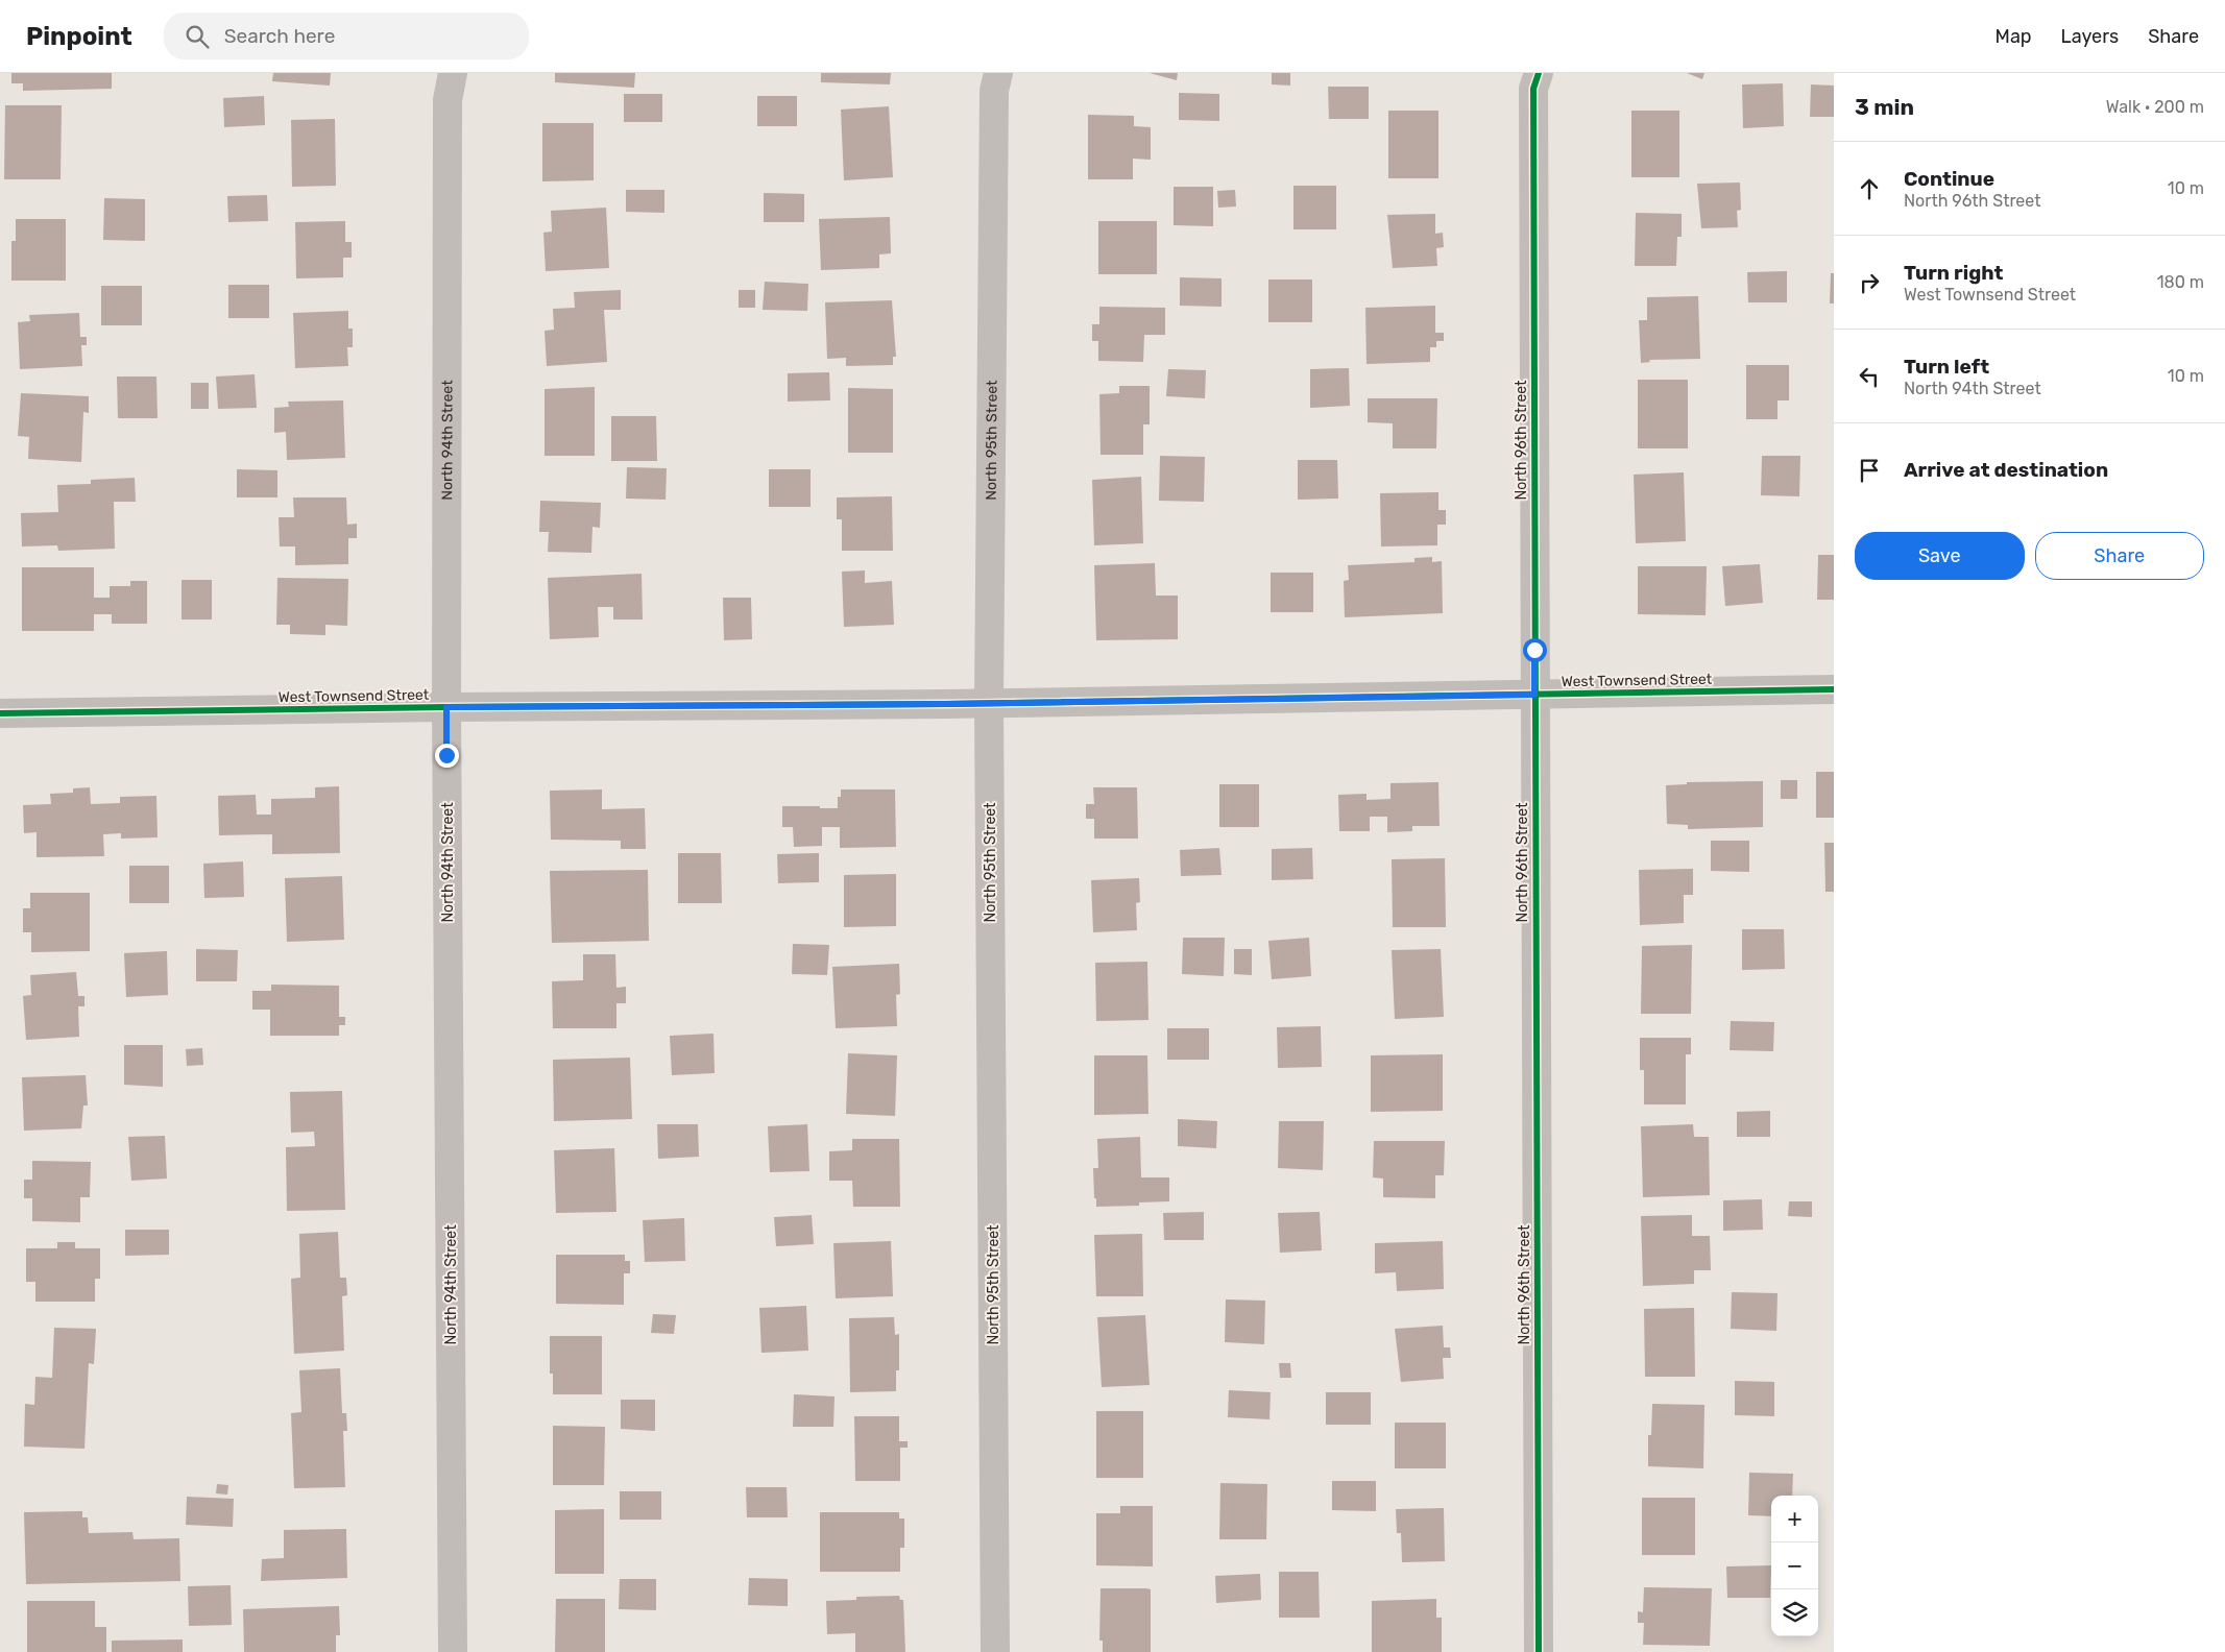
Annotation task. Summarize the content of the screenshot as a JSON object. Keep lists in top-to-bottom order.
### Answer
{
  "streets": {
    "street": [
      "North 94th Street",
      "North 95th Street",
      "North 96th Street",
      "West Townsend Street"
    ]
  },
  "crossings": [
    ["North 94th Street", "West Townsend Street"],
    ["North 95th Street", "West Townsend Street"],
    ["North 96th Street", "West Townsend Street"]
  ],
  "page": {
    "header": "Pinpoint",
    "search": "Search here",
    "nav": ["Map", "Layers", "Share"],
    "heading": ["3 min", "Walk · 200 m"],
    "list": [
      ["Continue", "North 96th Street", "10 m"],
      ["Turn right", "West Townsend Street", "180 m"],
      ["Turn left", "North 94th Street", "10 m"],
      "Arrive at destination"
    ],
    "buttons": ["Save", "Share"],
    "map_buttons": ["+", "−"]
  }
}
